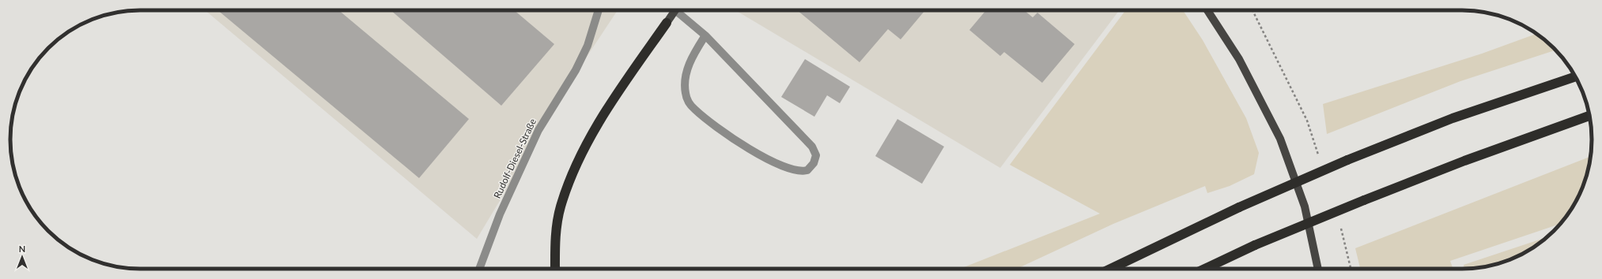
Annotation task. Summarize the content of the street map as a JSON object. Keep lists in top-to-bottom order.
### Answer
{
  "streets": {
    "street": ["Rudolf-Diesel-Straße"]
  },
  "north": "top"
}
